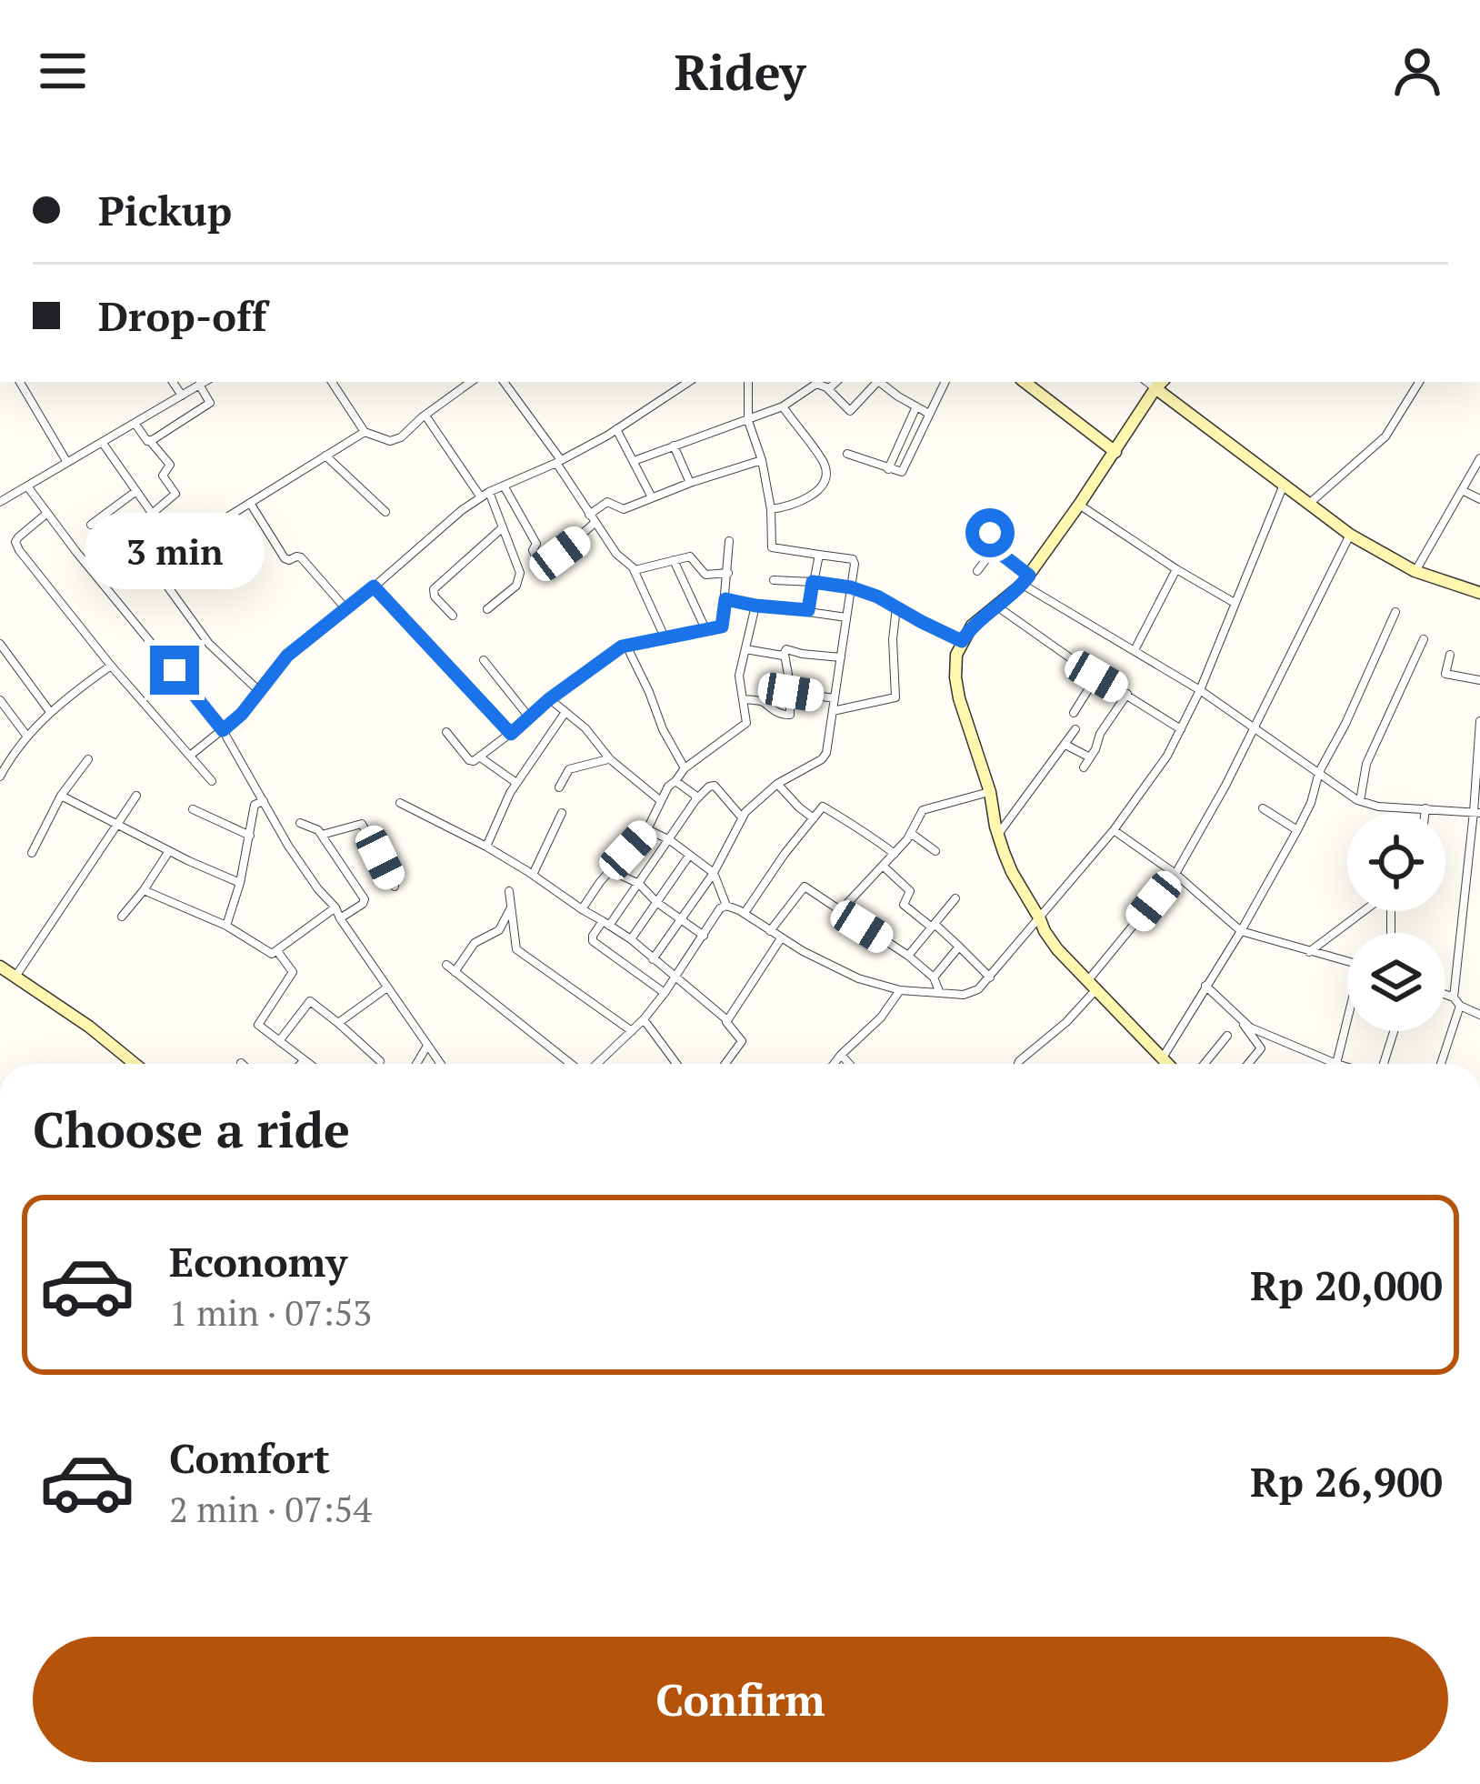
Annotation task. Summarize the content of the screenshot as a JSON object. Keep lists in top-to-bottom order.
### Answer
{
  "page": {
    "header": "Ridey",
    "banner": ["Pickup", "Drop-off"],
    "bubble": "3 min",
    "heading": "Choose a ride",
    "list": [
      {
        "name": "Economy",
        "note": "1 min · 07:53",
        "value": "Rp 20,000"
      },
      {
        "name": "Comfort",
        "note": "2 min · 07:54",
        "value": "Rp 26,900"
      }
    ],
    "buttons": "Confirm"
  }
}
